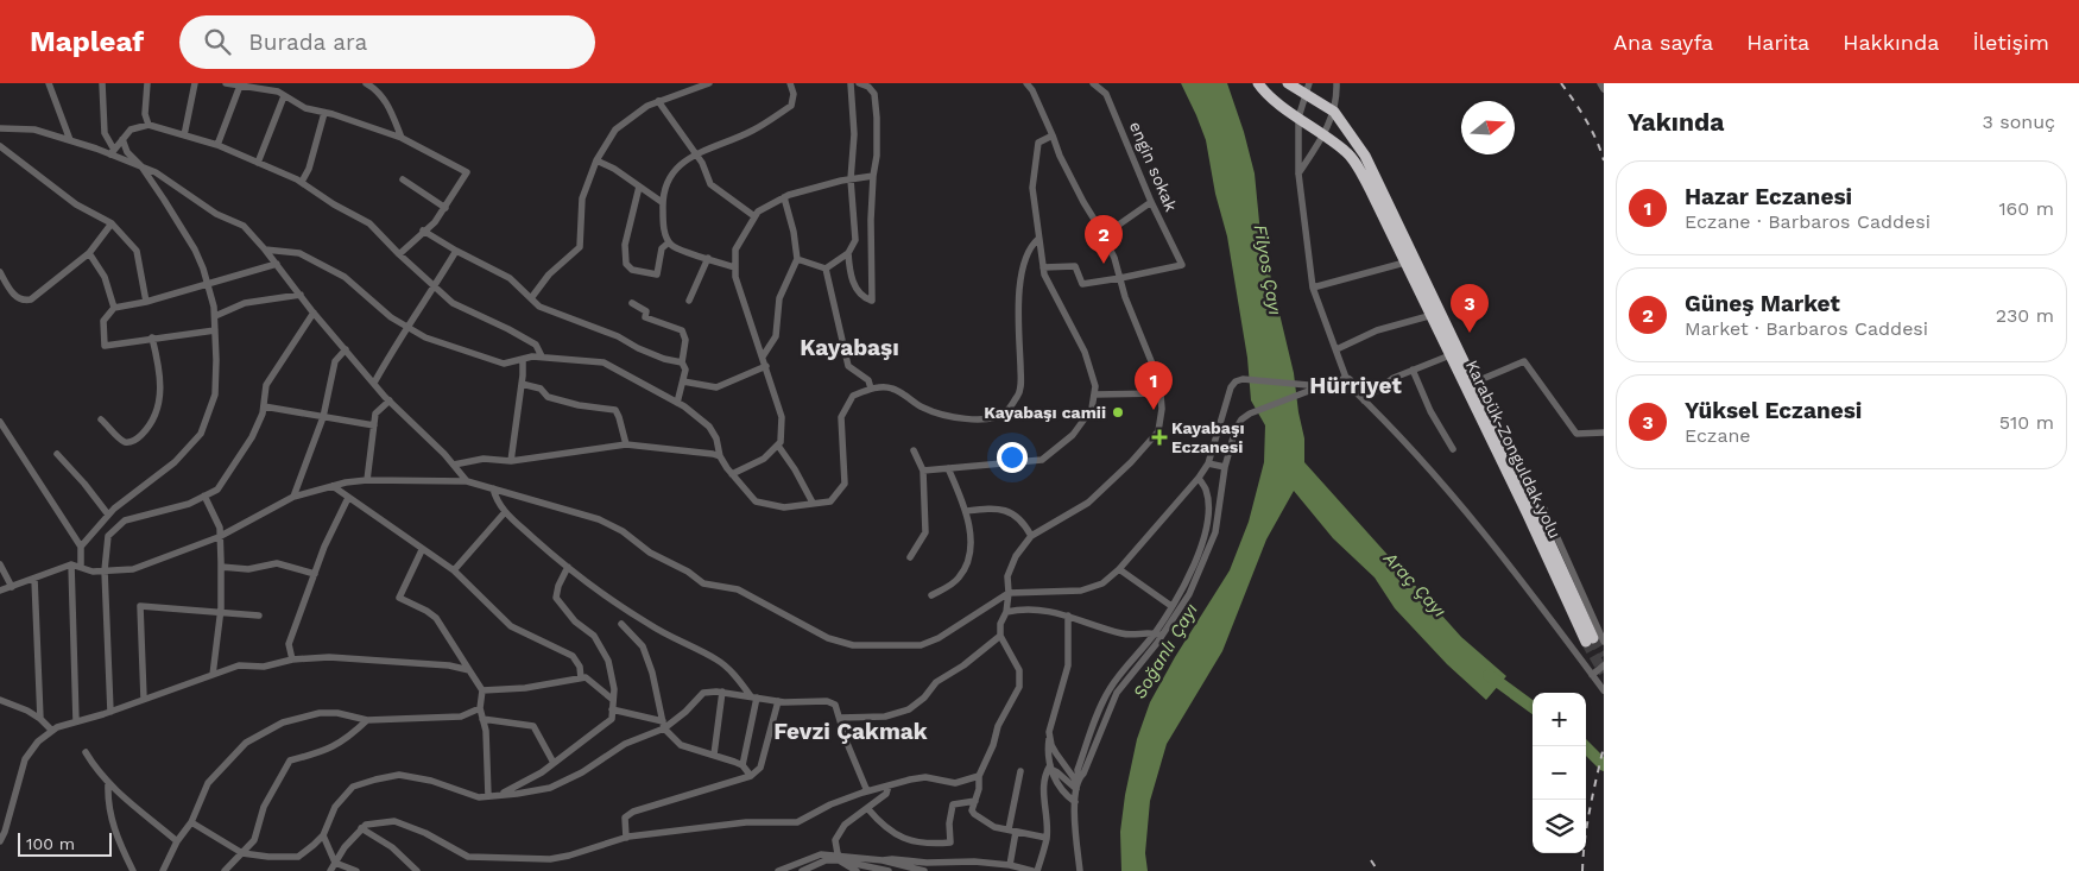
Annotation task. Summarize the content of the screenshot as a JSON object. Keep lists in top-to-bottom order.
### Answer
{
  "streets": {
    "highway": ["Karabük-Zonguldak yolu"],
    "street": ["engin sokak"]
  },
  "districts": ["Kayabaşı", "Hürriyet", "Fevzi Çakmak"],
  "water": ["Filyos Çayı", "Araç Çayı", "Soğanlı Çayı"],
  "places": {
    "other": ["Kayabaşı camii"],
    "health": ["Kayabaşı Eczanesi"]
  },
  "scale_bar": "100 m",
  "north": "right",
  "page": {
    "header": "Mapleaf",
    "search": "Burada ara",
    "nav": [
      "Ana sayfa",
      "Harita",
      "Hakkında",
      "İletişim"
    ],
    "heading": ["Yakında", "3 sonuç"],
    "list": [
      {
        "mark": "1",
        "name": "Hazar Eczanesi",
        "note": "Eczane · Barbaros Caddesi",
        "value": "160 m"
      },
      {
        "mark": "2",
        "name": "Güneş Market",
        "note": "Market · Barbaros Caddesi",
        "value": "230 m"
      },
      {
        "mark": "3",
        "name": "Yüksel Eczanesi",
        "note": "Eczane",
        "value": "510 m"
      }
    ],
    "pins": ["2", "3", "1"],
    "map_buttons": ["+", "−"],
    "scale": "100 m"
  }
}
